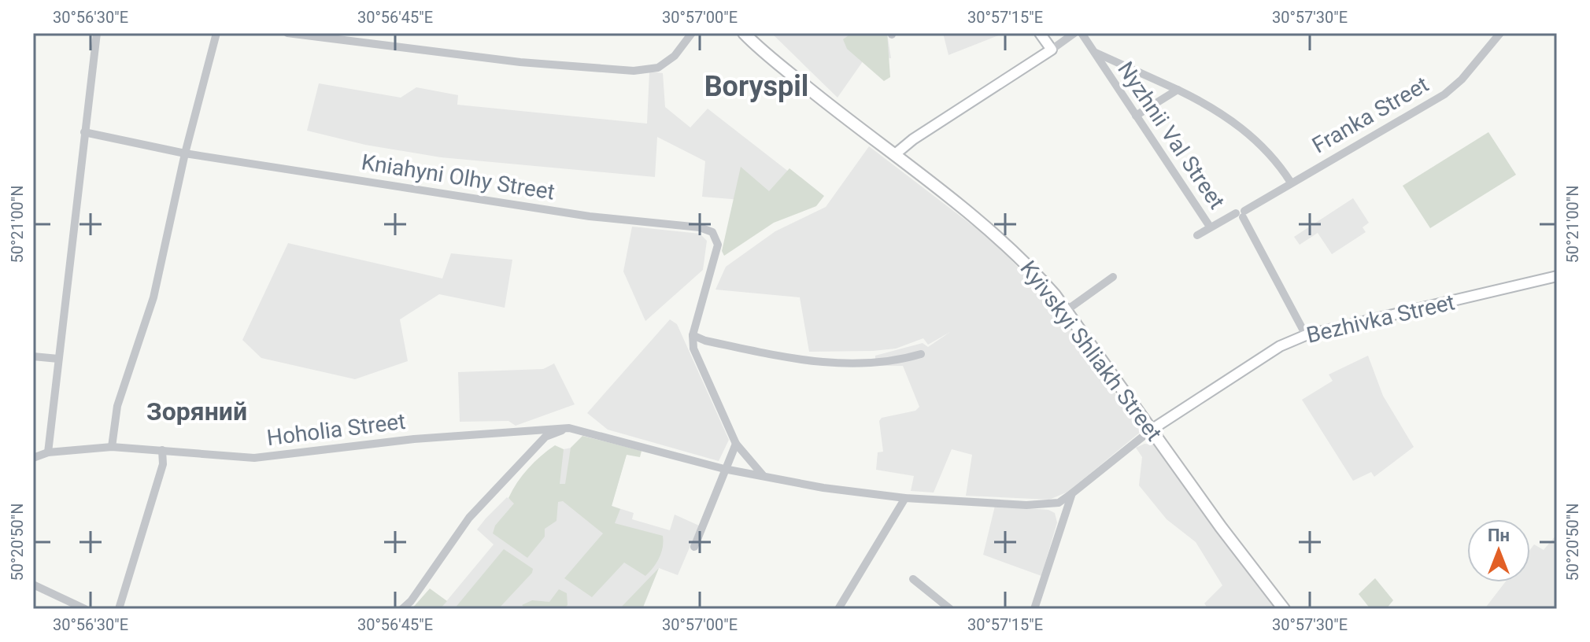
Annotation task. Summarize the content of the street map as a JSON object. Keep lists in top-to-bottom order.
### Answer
{
  "streets": {
    "highway": ["Kyivskyi Shliakh Street"],
    "main road": ["Bezhivka Street"],
    "street": [
      "Franka Street",
      "Nyzhnii Val Street",
      "Kniahyni Olhy Street",
      "Hoholia Street"
    ]
  },
  "crossings": [
    ["Franka Street", "Nyzhnii Val Street"],
    ["Nyzhnii Val Street", "Bezhivka Street"],
    ["Bezhivka Street", "Kyivskyi Shliakh Street"],
    ["Bezhivka Street", "Hoholia Street"],
    ["Kyivskyi Shliakh Street", "Hoholia Street"]
  ],
  "districts": ["Boryspil", "Зоряний"],
  "north": "top",
  "coordinates": [
    "30°56'30\"E",
    "30°56'45\"E",
    "30°57'00\"E",
    "30°57'15\"E",
    "30°57'30\"E",
    "50°21'00\"N",
    "50°20'50\"N"
  ]
}
